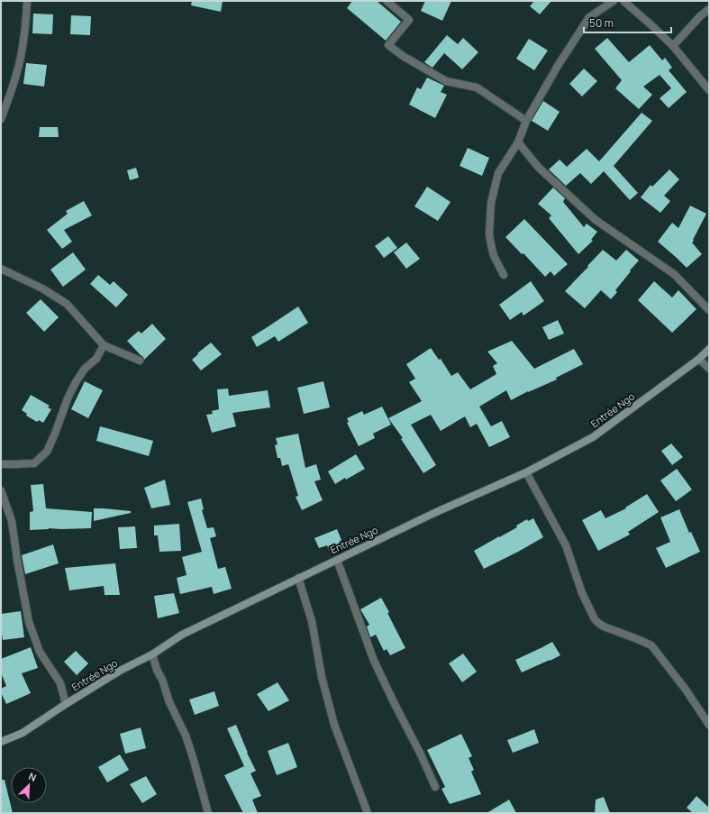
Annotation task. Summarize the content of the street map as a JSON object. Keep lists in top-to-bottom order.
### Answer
{
  "streets": {
    "street": ["Entrée Ngo"]
  },
  "scale_bar": "50 m",
  "north": "top right"
}
